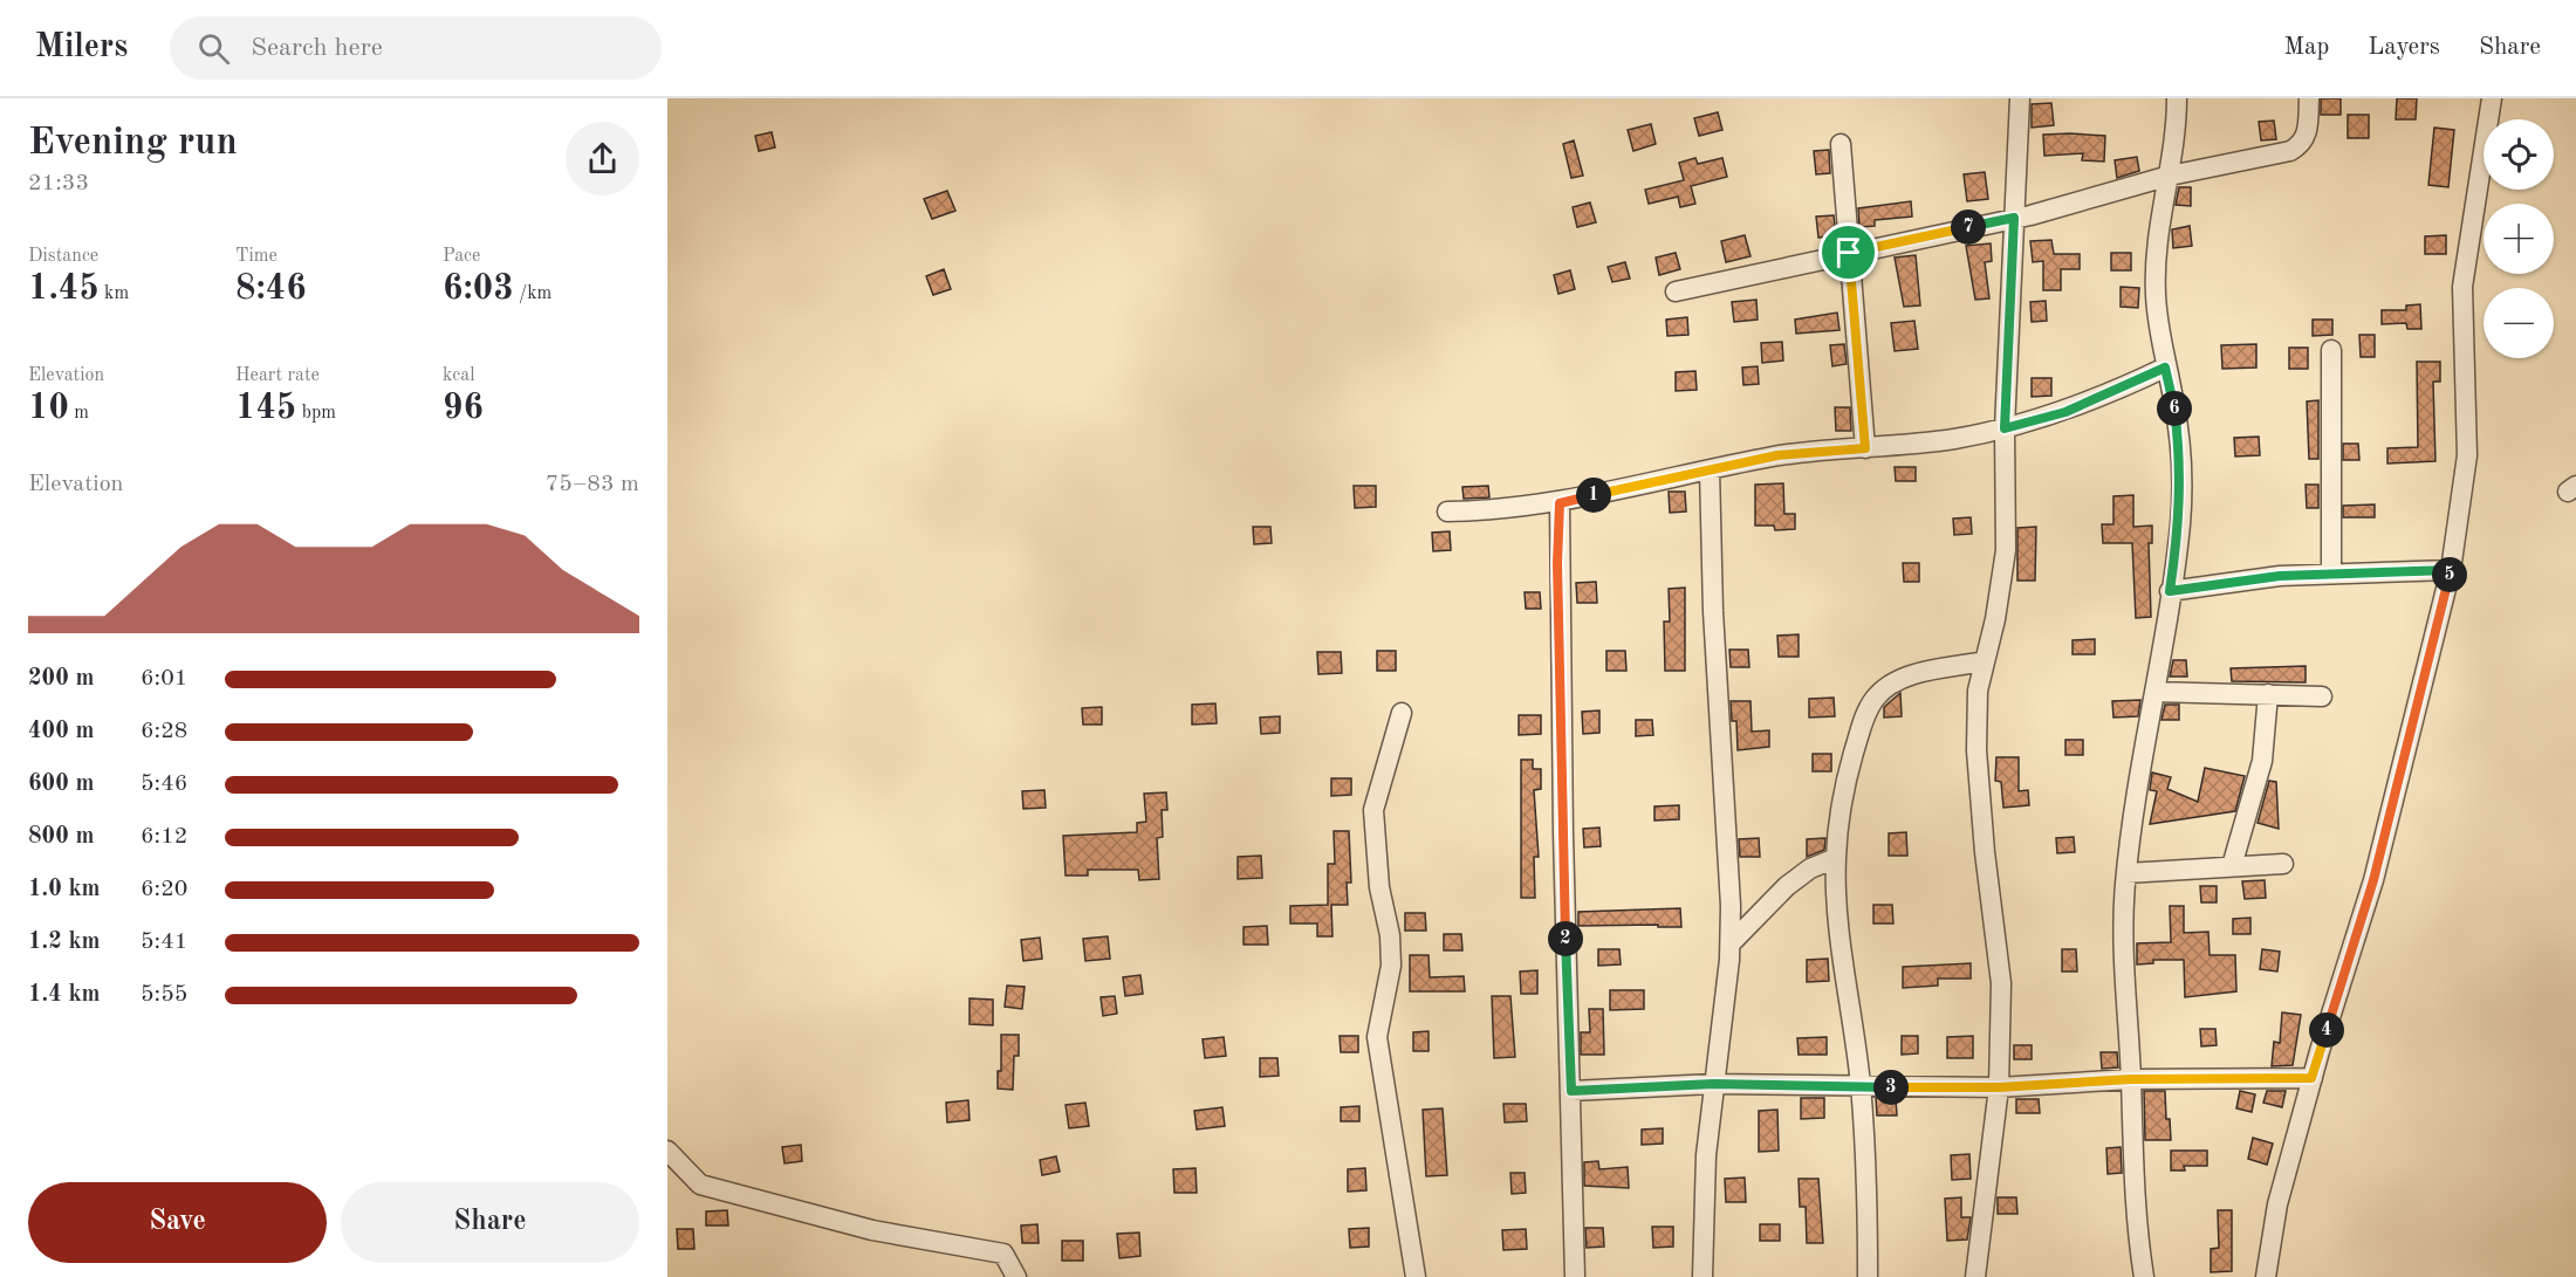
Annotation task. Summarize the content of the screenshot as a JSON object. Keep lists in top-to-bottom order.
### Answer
{
  "page": {
    "header": "Milers",
    "search": "Search here",
    "nav": ["Map", "Layers", "Share"],
    "heading": ["Evening run", "21:33"],
    "map_buttons": ["+", "−"],
    "pins": [
      "7",
      "6",
      "1",
      "5",
      "2",
      "4",
      "3"
    ],
    "stats": [
      ["Distance", "1.45 km"],
      ["Time", "8:46"],
      ["Pace", "6:03 /km"],
      ["Elevation", "10 m"],
      ["Heart rate", "145 bpm"],
      ["kcal", "96"]
    ],
    "chart": ["Elevation", "75–83 m"],
    "list": [
      {
        "name": "200 m",
        "note": "6:01"
      },
      {
        "name": "400 m",
        "note": "6:28"
      },
      {
        "name": "600 m",
        "note": "5:46"
      },
      {
        "name": "800 m",
        "note": "6:12"
      },
      {
        "name": "1.0 km",
        "note": "6:20"
      },
      {
        "name": "1.2 km",
        "note": "5:41"
      },
      {
        "name": "1.4 km",
        "note": "5:55"
      }
    ],
    "buttons": ["Save", "Share"]
  }
}
